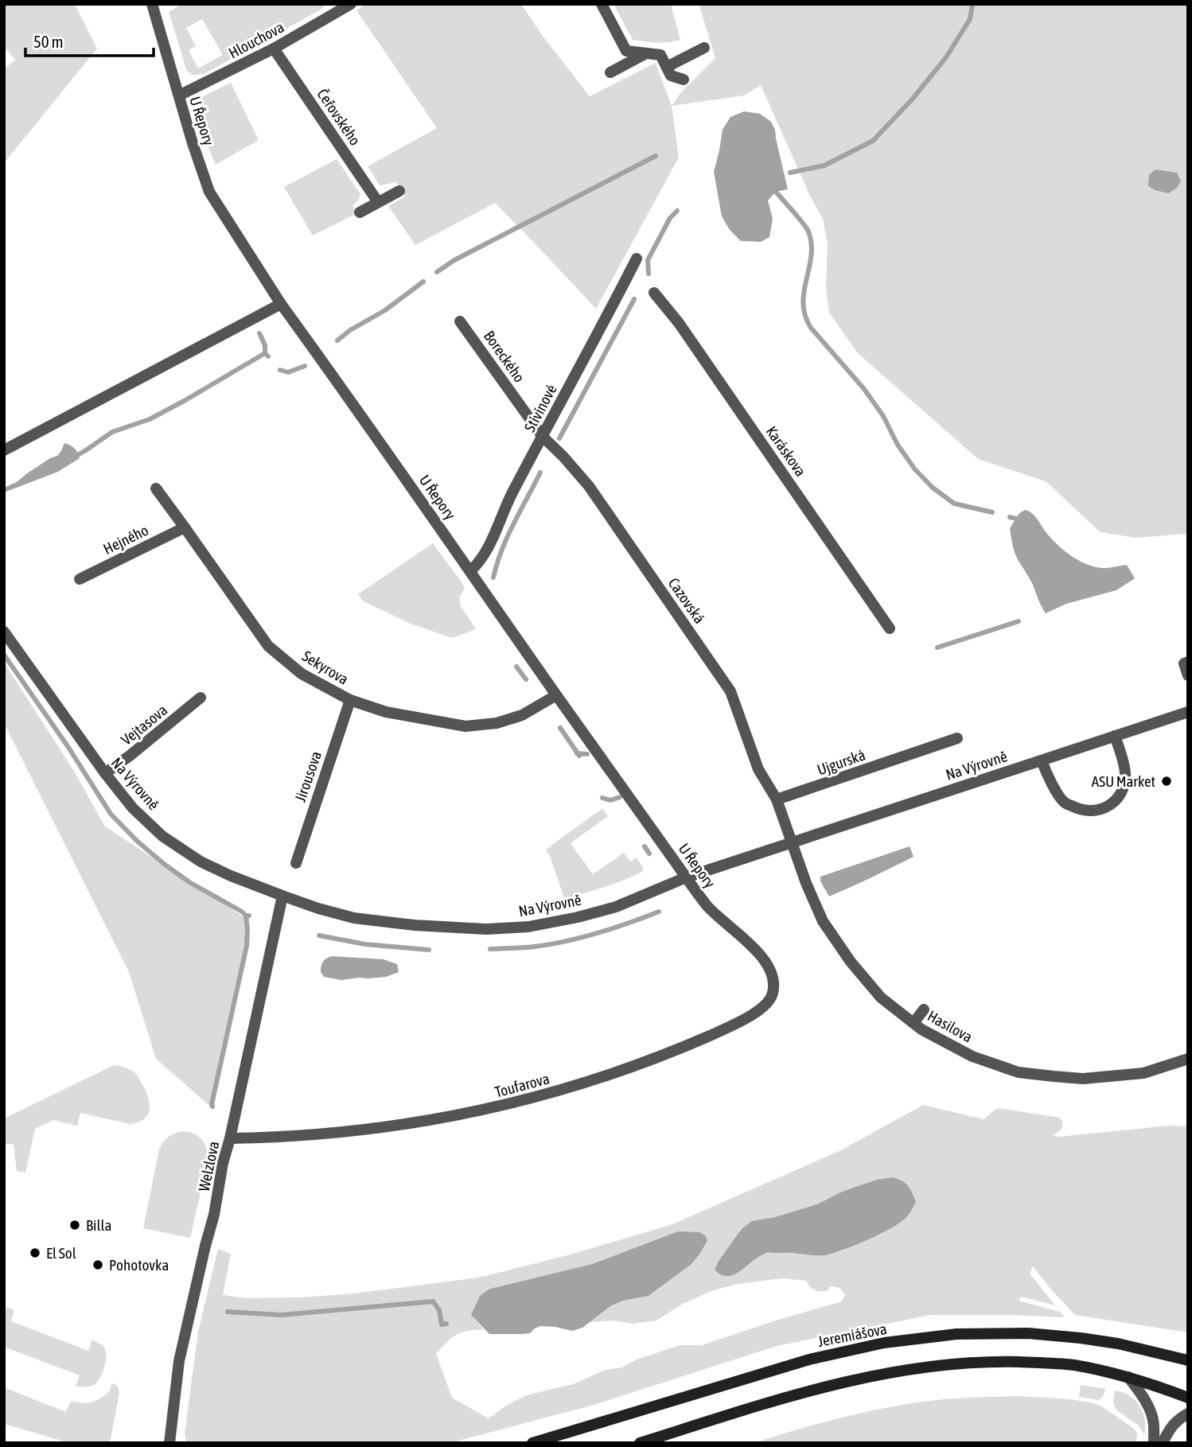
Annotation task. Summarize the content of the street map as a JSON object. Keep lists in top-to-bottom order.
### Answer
{
  "streets": {
    "main road": ["Jeremiášova"],
    "street": [
      "Hlouchova",
      "Čeřovského",
      "U Řepory",
      "Boreckého",
      "Stivínové",
      "Karáskova",
      "Hejného",
      "Cazovská",
      "Sekyrova",
      "Vejtasova",
      "Ujgurská",
      "Na Výrovně",
      "Jirousova",
      "Hasilova",
      "Toufarova",
      "Welzlova"
    ]
  },
  "crossings": [
    ["Hlouchova", "Čeřovského"],
    ["Hlouchova", "U Řepory"],
    ["U Řepory", "Stivínové"],
    ["U Řepory", "Sekyrova"],
    ["U Řepory", "Na Výrovně"],
    ["U Řepory", "Toufarova"],
    ["Boreckého", "Stivínové"],
    ["Boreckého", "Cazovská"],
    ["Stivínové", "Cazovská"],
    ["Hejného", "Sekyrova"],
    ["Cazovská", "Ujgurská"],
    ["Sekyrova", "Jirousova"],
    ["Vejtasova", "Na Výrovně"],
    ["Na Výrovně", "Hasilova"],
    ["Na Výrovně", "Welzlova"],
    ["Toufarova", "Welzlova"]
  ],
  "places": [
    "ASU Market",
    "Billa",
    "El Sol",
    "Pohotovka"
  ],
  "scale_bar": "50 m"
}
